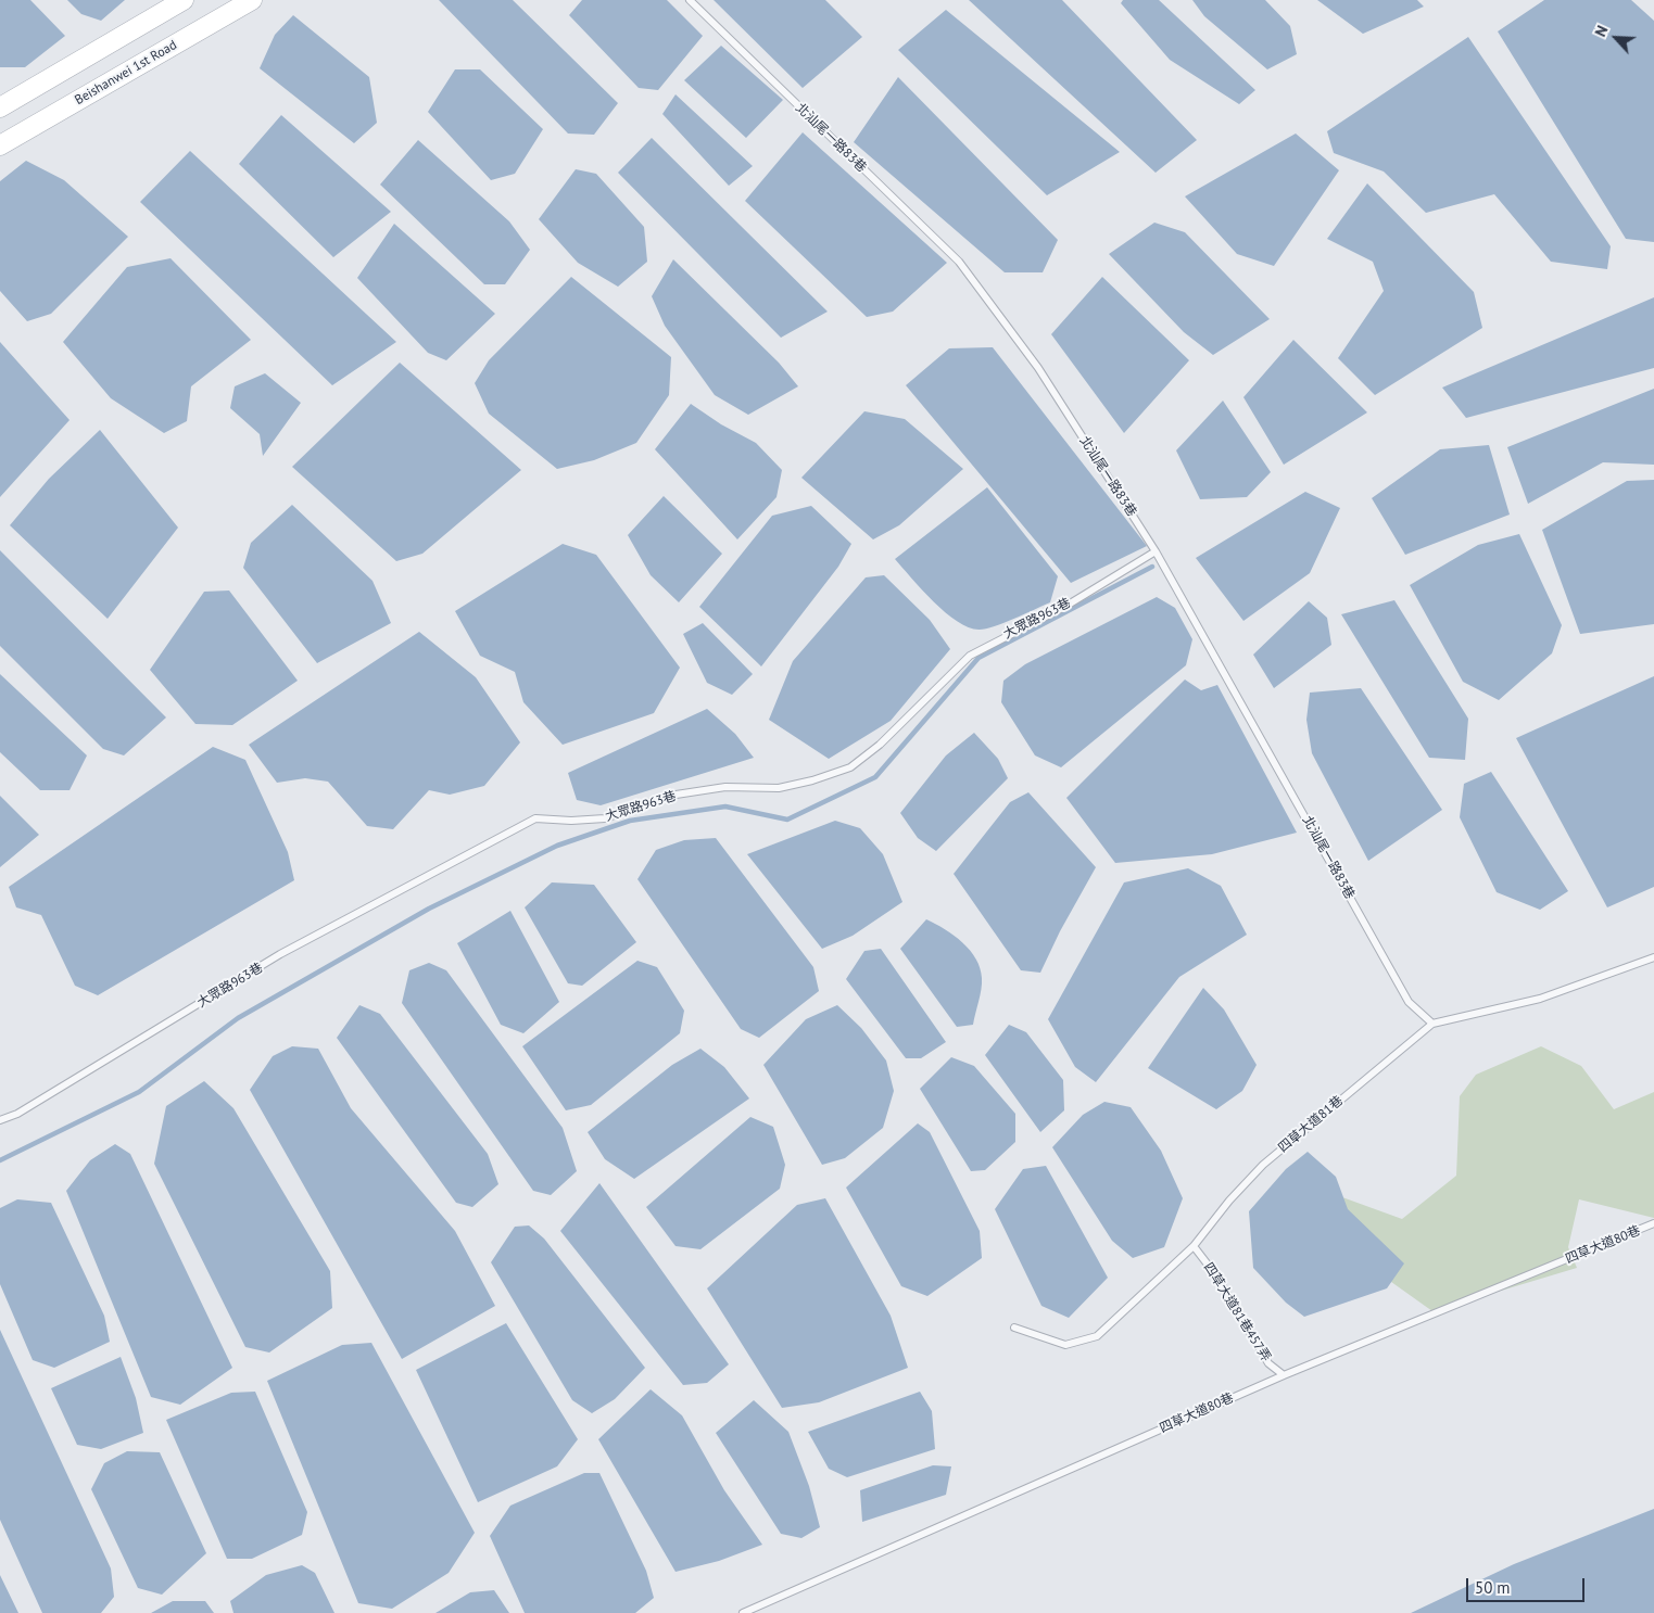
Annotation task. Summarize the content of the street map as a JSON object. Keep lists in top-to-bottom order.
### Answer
{
  "streets": {
    "street": ["Beishanwei 1st Road"],
    "lane": [
      "北汕尾一路83巷",
      "大眾路963巷",
      "四草大道81巷",
      "四草大道80巷",
      "四草大道81巷457弄"
    ]
  },
  "crossings": [
    ["北汕尾一路83巷", "大眾路963巷"],
    ["北汕尾一路83巷", "四草大道81巷"],
    ["四草大道81巷", "四草大道81巷457弄"],
    ["四草大道80巷", "四草大道81巷457弄"]
  ],
  "scale_bar": "50 m",
  "north": "top left"
}
